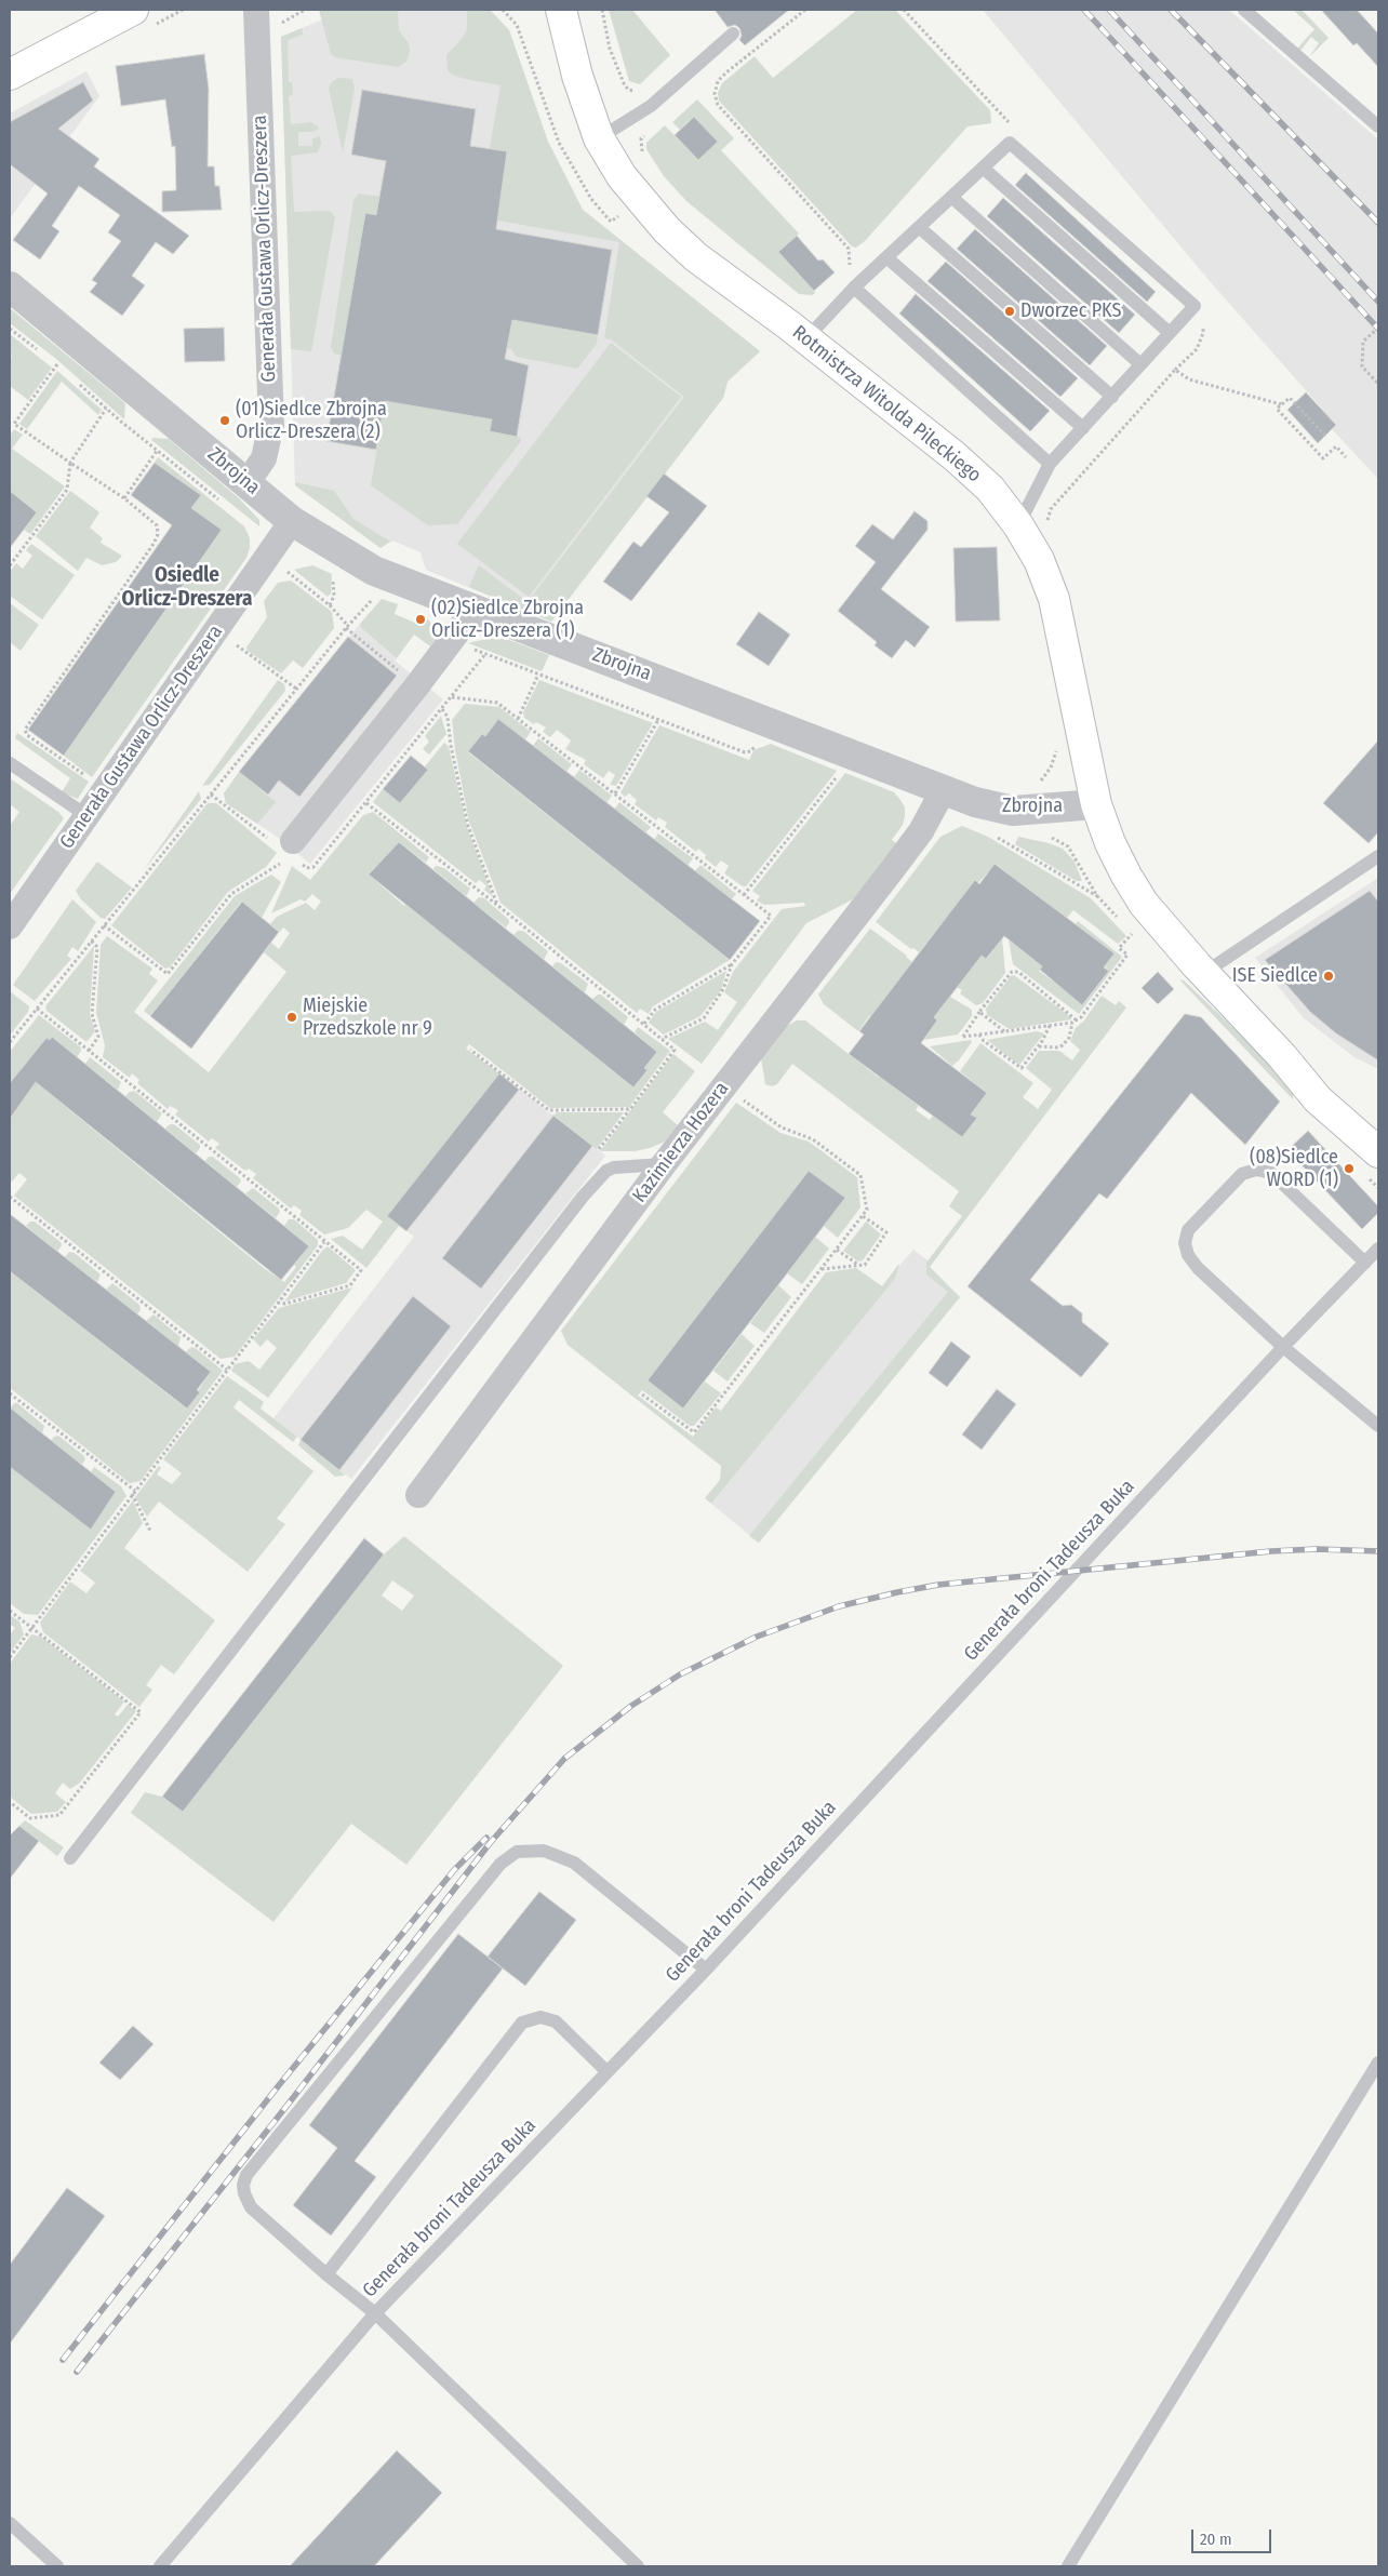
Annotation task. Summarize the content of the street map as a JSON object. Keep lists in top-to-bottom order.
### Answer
{
  "streets": {
    "main road": ["Rotmistrza Witolda Pileckiego"],
    "street": ["Generała Gustawa Orlicz-Dreszera", "Zbrojna", "Kazimierza Hozera"],
    "lane": ["Generała broni Tadeusza Buka"]
  },
  "crossings": [
    ["Generała Gustawa Orlicz-Dreszera", "Zbrojna"],
    ["Rotmistrza Witolda Pileckiego", "Zbrojna"],
    ["Zbrojna", "Kazimierza Hozera"]
  ],
  "districts": ["Osiedle Orlicz-Dreszera"],
  "places": [
    "Dworzec PKS",
    "(01)Siedlce Zbrojna Orlicz-Dreszera (2)",
    "(02)Siedlce Zbrojna Orlicz-Dreszera (1)",
    "ISE Siedlce",
    "Miejskie Przedszkole nr 9",
    "(08)Siedlce WORD (1)"
  ],
  "scale_bar": "20 m"
}
